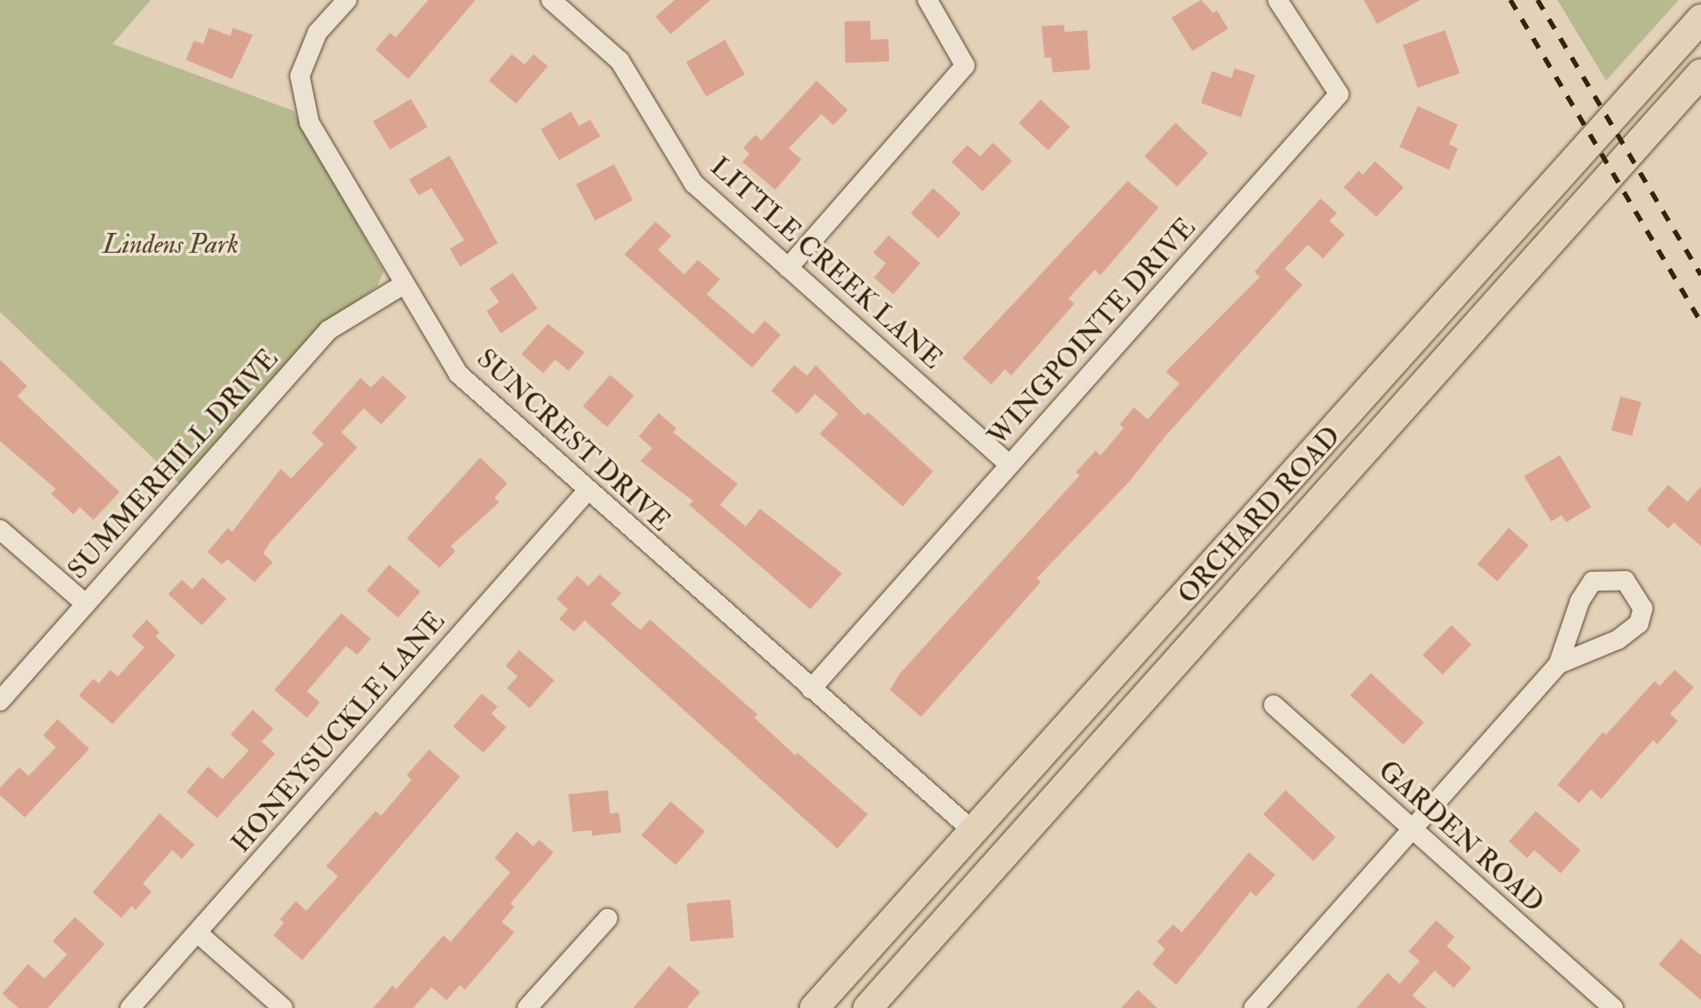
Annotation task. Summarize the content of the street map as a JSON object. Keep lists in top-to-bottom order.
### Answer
{
  "streets": {
    "main road": ["ORCHARD ROAD"],
    "street": [
      "LITTLE CREEK LANE",
      "WINGPOINTE DRIVE",
      "SUNCREST DRIVE",
      "SUMMERHILL DRIVE",
      "HONEYSUCKLE LANE",
      "GARDEN ROAD"
    ]
  },
  "crossings": [
    ["LITTLE CREEK LANE", "WINGPOINTE DRIVE"],
    ["WINGPOINTE DRIVE", "SUNCREST DRIVE"],
    ["SUNCREST DRIVE", "SUMMERHILL DRIVE"],
    ["SUNCREST DRIVE", "ORCHARD ROAD"],
    ["SUNCREST DRIVE", "HONEYSUCKLE LANE"]
  ],
  "parks": ["Lindens Park"]
}
